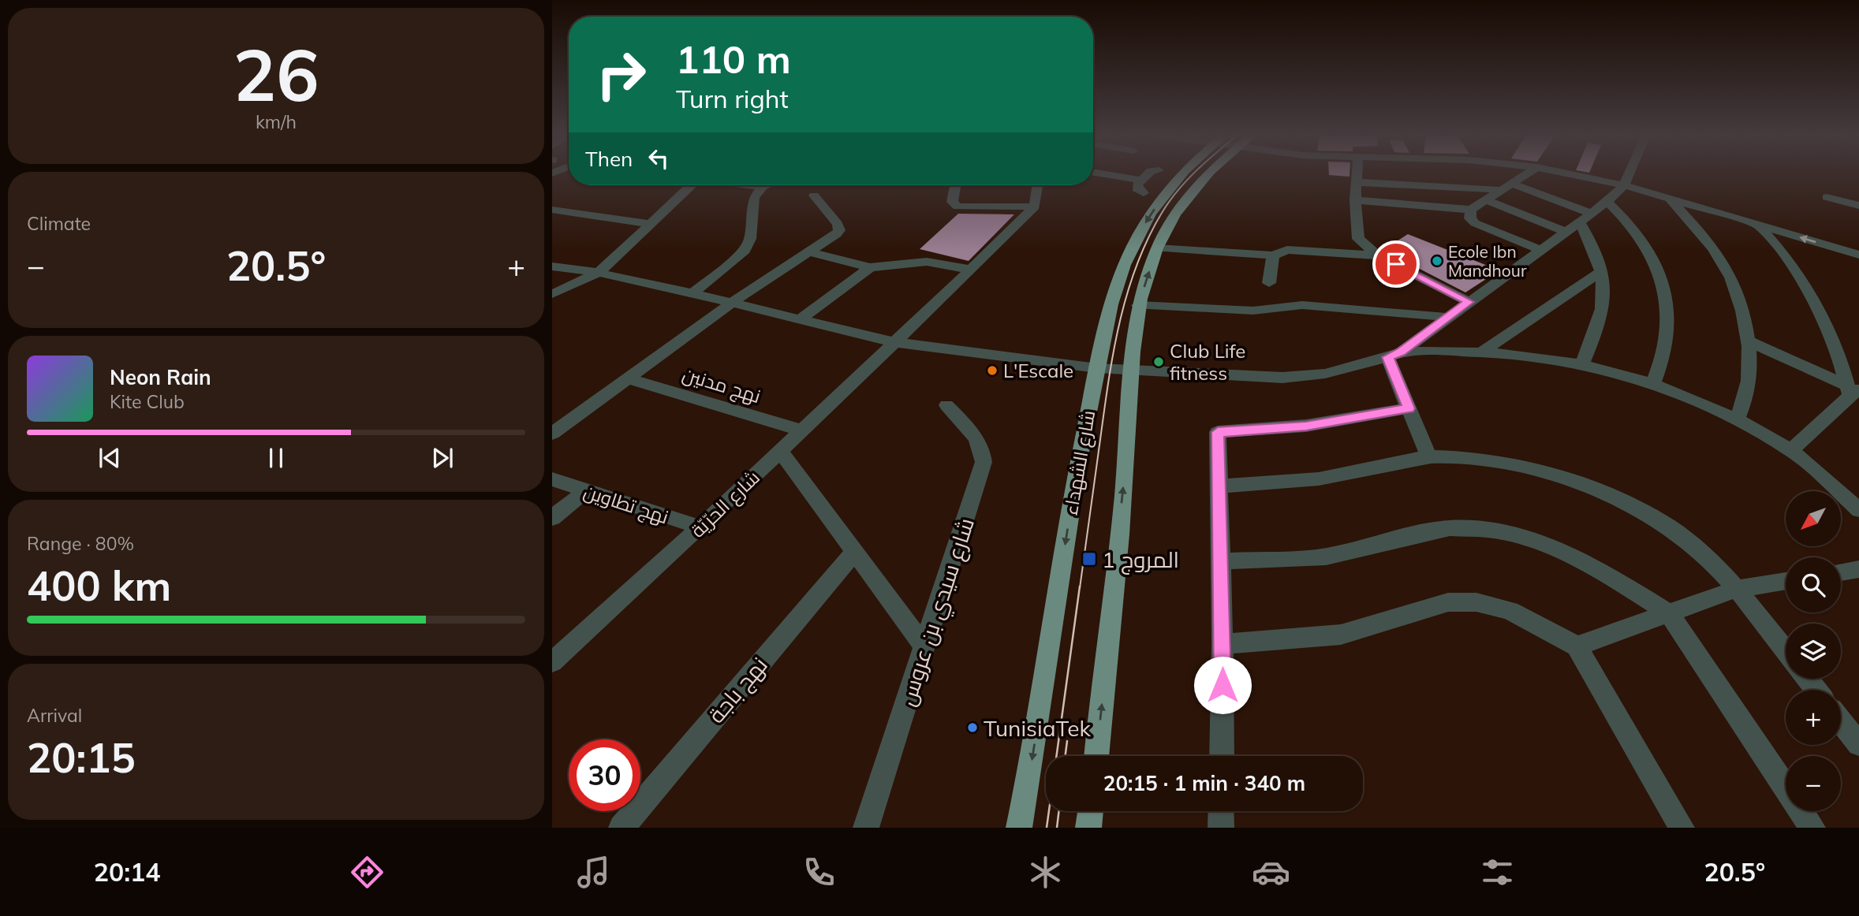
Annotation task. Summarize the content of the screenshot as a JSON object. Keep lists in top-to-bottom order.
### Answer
{
  "streets": {
    "main road": ["شارع الشهداء"],
    "street": [
      "نهج مدنين",
      "نهج تطاوين",
      "شارع الحرّيّة",
      "شارع سيدي بن عروس",
      "نهج باجة"
    ]
  },
  "crossings": [
    ["نهج مدنين", "شارع الحرّيّة"],
    ["نهج تطاوين", "شارع الحرّيّة"]
  ],
  "places": {
    "other": [
      "Ecole Ibn Mandhour",
      "Club Life fitness",
      "L'Escale",
      "TunisiaTek"
    ],
    "transit": ["المروج 1"]
  },
  "north": "bottom left",
  "page": {
    "tile": [
      ["26", "km/h"],
      "Climate",
      ["Range · 80%", "400 km"],
      ["Arrival", "20:15"]
    ],
    "turn": ["110 m", "Turn right"],
    "then": "Then",
    "heat": ["−", "20.5°", "+"],
    "song": ["Neon Rain", "Kite Club"],
    "map_buttons": ["+", "−"],
    "limit": "30",
    "trip": "20:15 · 1 min · 340 m",
    "tabs": ["20:14", "20.5°"]
  }
}
